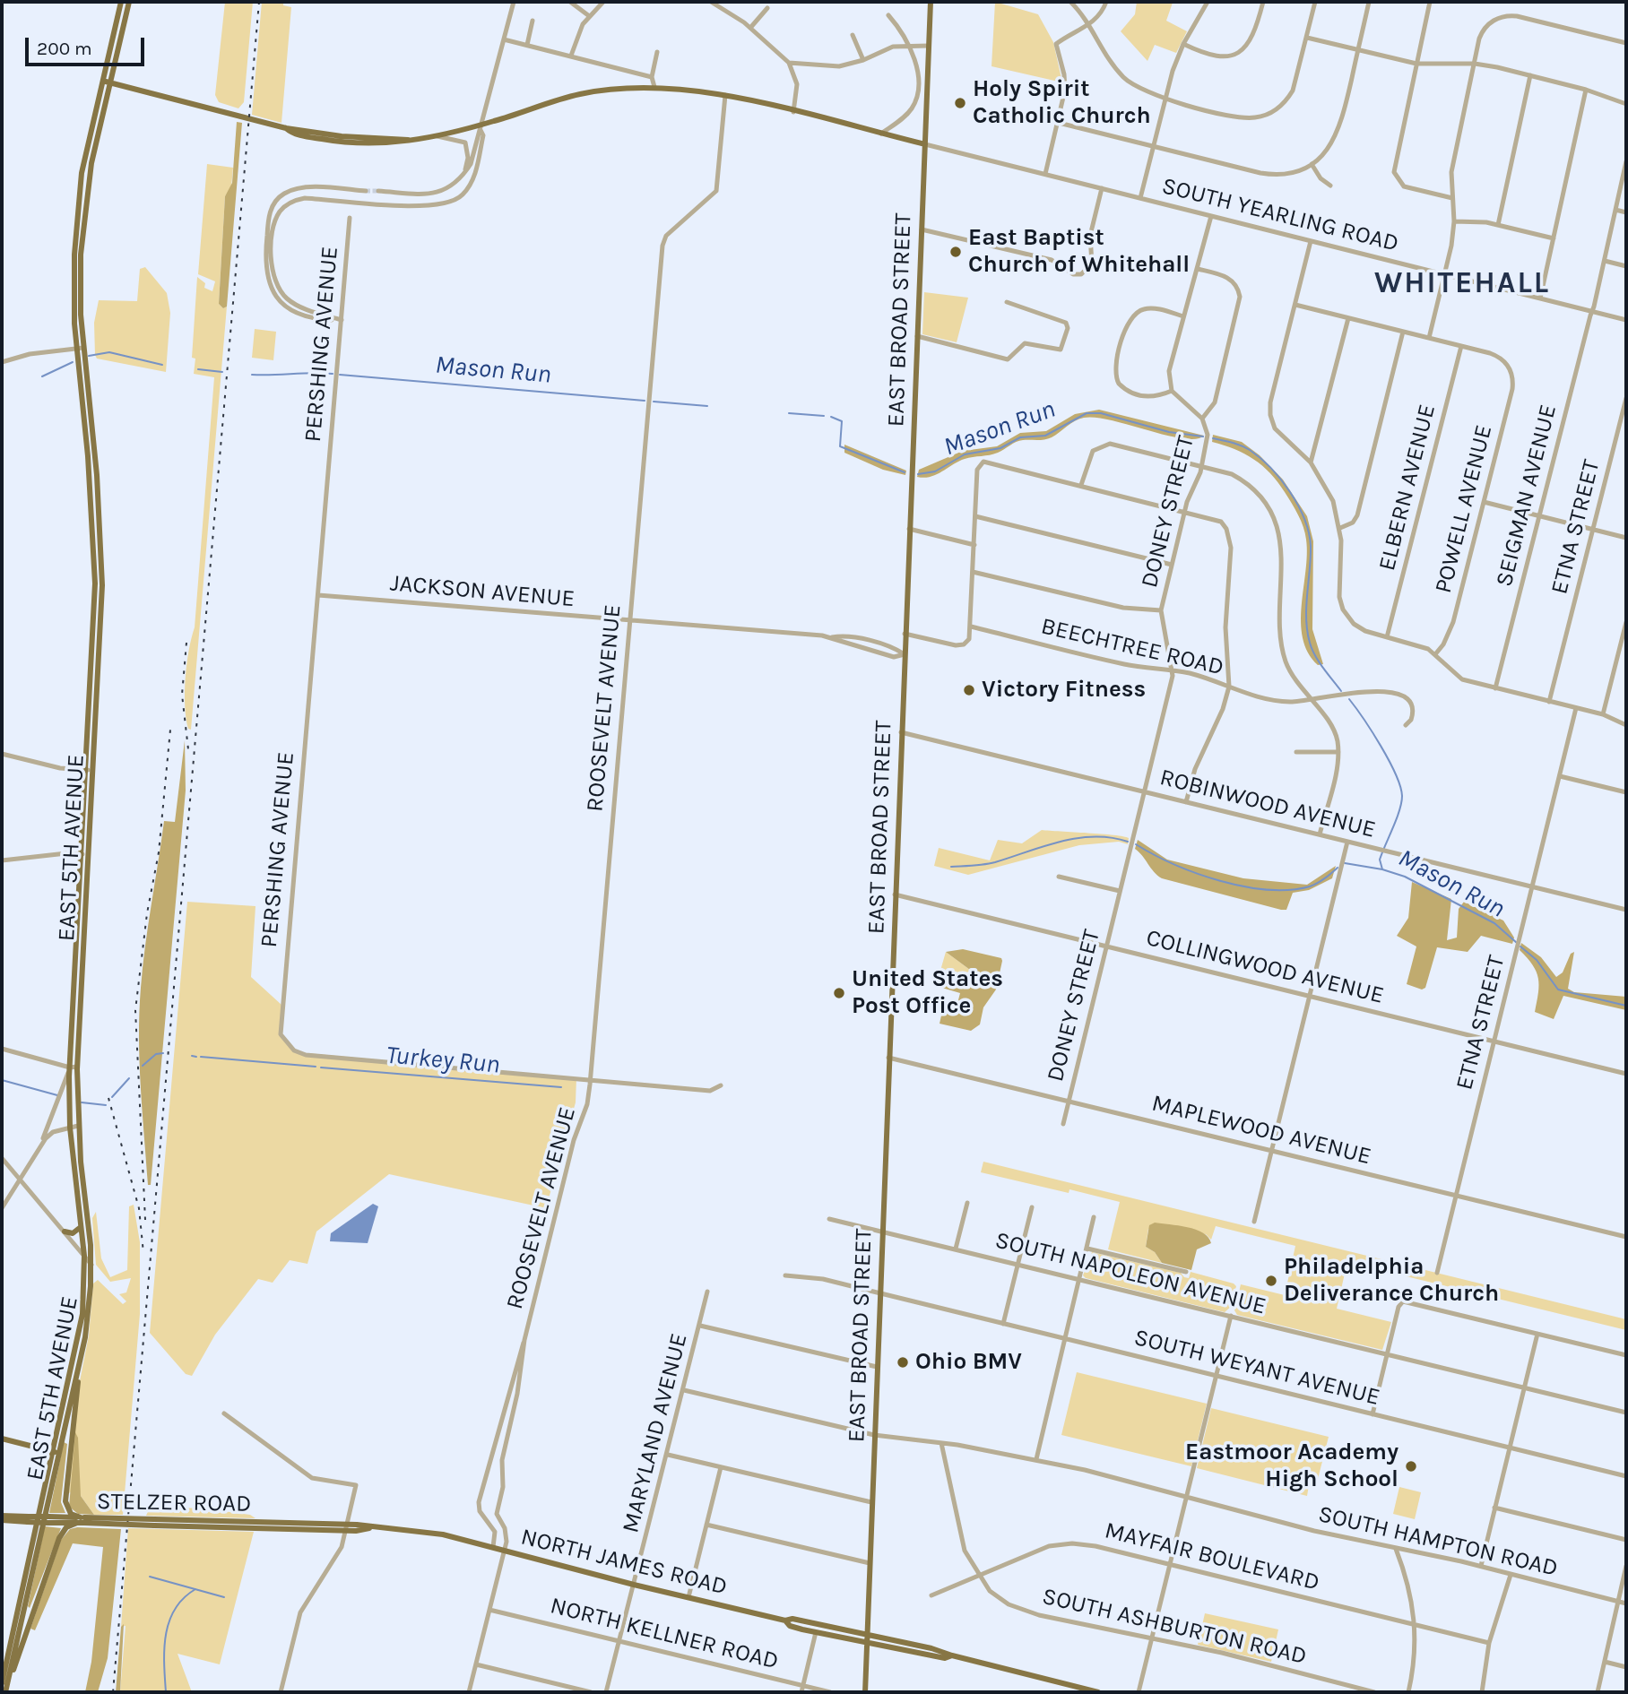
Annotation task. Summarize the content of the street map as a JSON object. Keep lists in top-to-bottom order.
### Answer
{
  "streets": {
    "main road": [
      "EAST BROAD STREET",
      "EAST 5TH AVENUE",
      "STELZER ROAD",
      "NORTH JAMES ROAD"
    ],
    "street": [
      "SOUTH YEARLING ROAD",
      "PERSHING AVENUE",
      "ELBERN AVENUE",
      "SEIGMAN AVENUE",
      "POWELL AVENUE",
      "DONEY STREET",
      "ETNA STREET",
      "JACKSON AVENUE",
      "BEECHTREE ROAD",
      "ROOSEVELT AVENUE",
      "ROBINWOOD AVENUE",
      "COLLINGWOOD AVENUE",
      "MAPLEWOOD AVENUE",
      "SOUTH NAPOLEON AVENUE",
      "SOUTH WEYANT AVENUE",
      "MARYLAND AVENUE",
      "SOUTH HAMPTON ROAD",
      "MAYFAIR BOULEVARD",
      "SOUTH ASHBURTON ROAD",
      "NORTH KELLNER ROAD"
    ]
  },
  "crossings": [
    ["SOUTH YEARLING ROAD", "EAST BROAD STREET"],
    ["SOUTH YEARLING ROAD", "SEIGMAN AVENUE"],
    ["EAST BROAD STREET", "JACKSON AVENUE"],
    ["EAST BROAD STREET", "ROBINWOOD AVENUE"],
    ["EAST BROAD STREET", "COLLINGWOOD AVENUE"],
    ["EAST BROAD STREET", "MAPLEWOOD AVENUE"],
    ["EAST BROAD STREET", "SOUTH NAPOLEON AVENUE"],
    ["EAST BROAD STREET", "SOUTH WEYANT AVENUE"],
    ["EAST BROAD STREET", "SOUTH HAMPTON ROAD"],
    ["EAST BROAD STREET", "NORTH JAMES ROAD"],
    ["PERSHING AVENUE", "JACKSON AVENUE"],
    ["PERSHING AVENUE", "ROOSEVELT AVENUE"],
    ["ELBERN AVENUE", "POWELL AVENUE"],
    ["DONEY STREET", "BEECHTREE ROAD"],
    ["DONEY STREET", "ROBINWOOD AVENUE"],
    ["DONEY STREET", "COLLINGWOOD AVENUE"],
    ["DONEY STREET", "MAPLEWOOD AVENUE"],
    ["ETNA STREET", "ROBINWOOD AVENUE"],
    ["ETNA STREET", "COLLINGWOOD AVENUE"],
    ["ETNA STREET", "MAPLEWOOD AVENUE"],
    ["JACKSON AVENUE", "ROOSEVELT AVENUE"],
    ["ROOSEVELT AVENUE", "NORTH JAMES ROAD"],
    ["MARYLAND AVENUE", "SOUTH HAMPTON ROAD"],
    ["MARYLAND AVENUE", "NORTH JAMES ROAD"],
    ["MARYLAND AVENUE", "NORTH KELLNER ROAD"],
    ["STELZER ROAD", "NORTH JAMES ROAD"],
    ["SOUTH HAMPTON ROAD", "SOUTH ASHBURTON ROAD"],
    ["MAYFAIR BOULEVARD", "SOUTH ASHBURTON ROAD"]
  ],
  "districts": ["WHITEHALL"],
  "water": ["Mason Run", "Turkey Run"],
  "places": [
    "Holy Spirit Catholic Church",
    "East Baptist Church of Whitehall",
    "Victory Fitness",
    "United States Post Office",
    "Philadelphia Deliverance Church",
    "Ohio BMV",
    "Eastmoor Academy High School"
  ],
  "scale_bar": "200 m"
}
